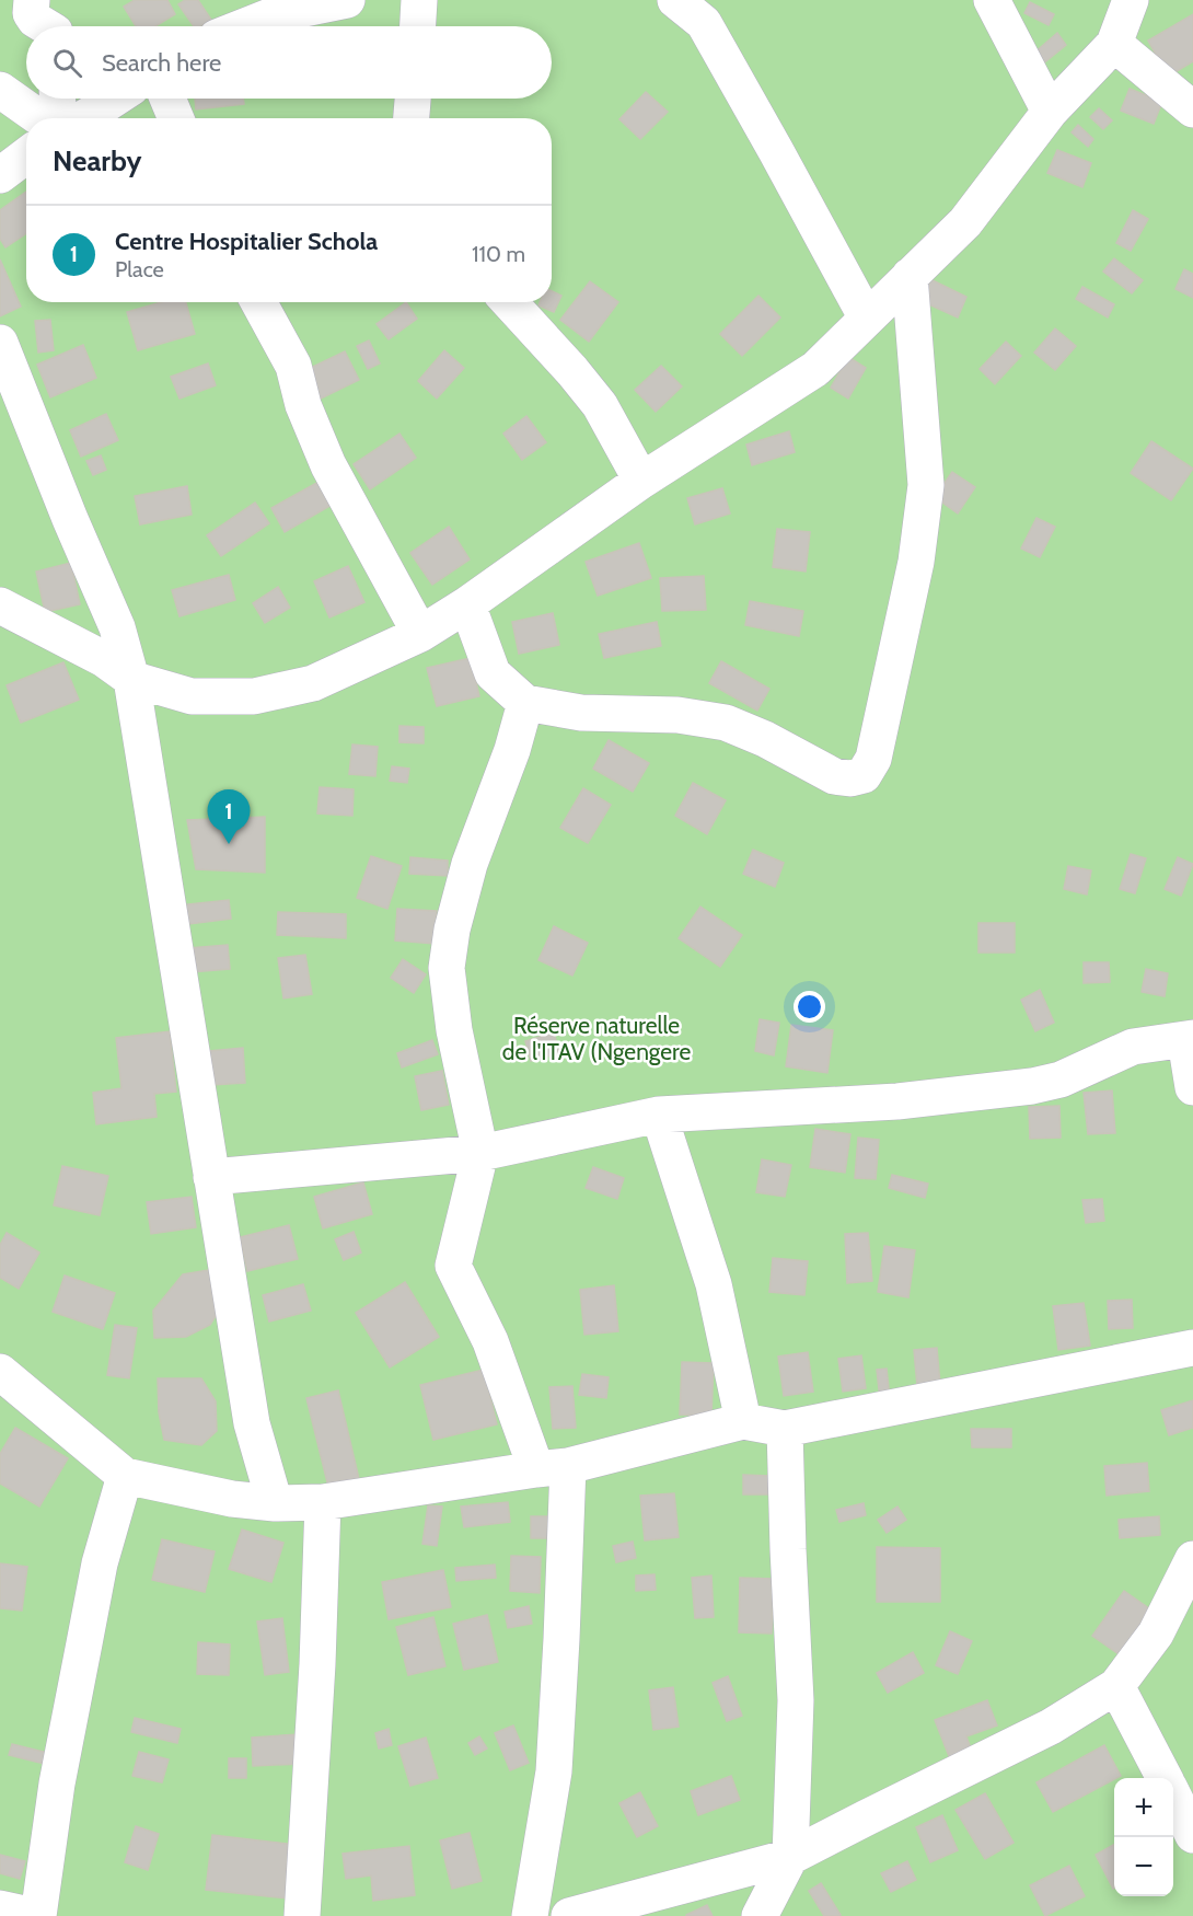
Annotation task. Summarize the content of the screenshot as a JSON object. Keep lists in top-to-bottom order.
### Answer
{
  "parks": ["Réserve naturelle de l'ITAV (Ngengere"],
  "page": {
    "search": "Search here",
    "heading": "Nearby",
    "list": [
      {
        "mark": "1",
        "name": "Centre Hospitalier Schola",
        "note": "Place",
        "value": "110 m"
      }
    ],
    "pins": "1",
    "map_buttons": ["+", "−"]
  }
}
